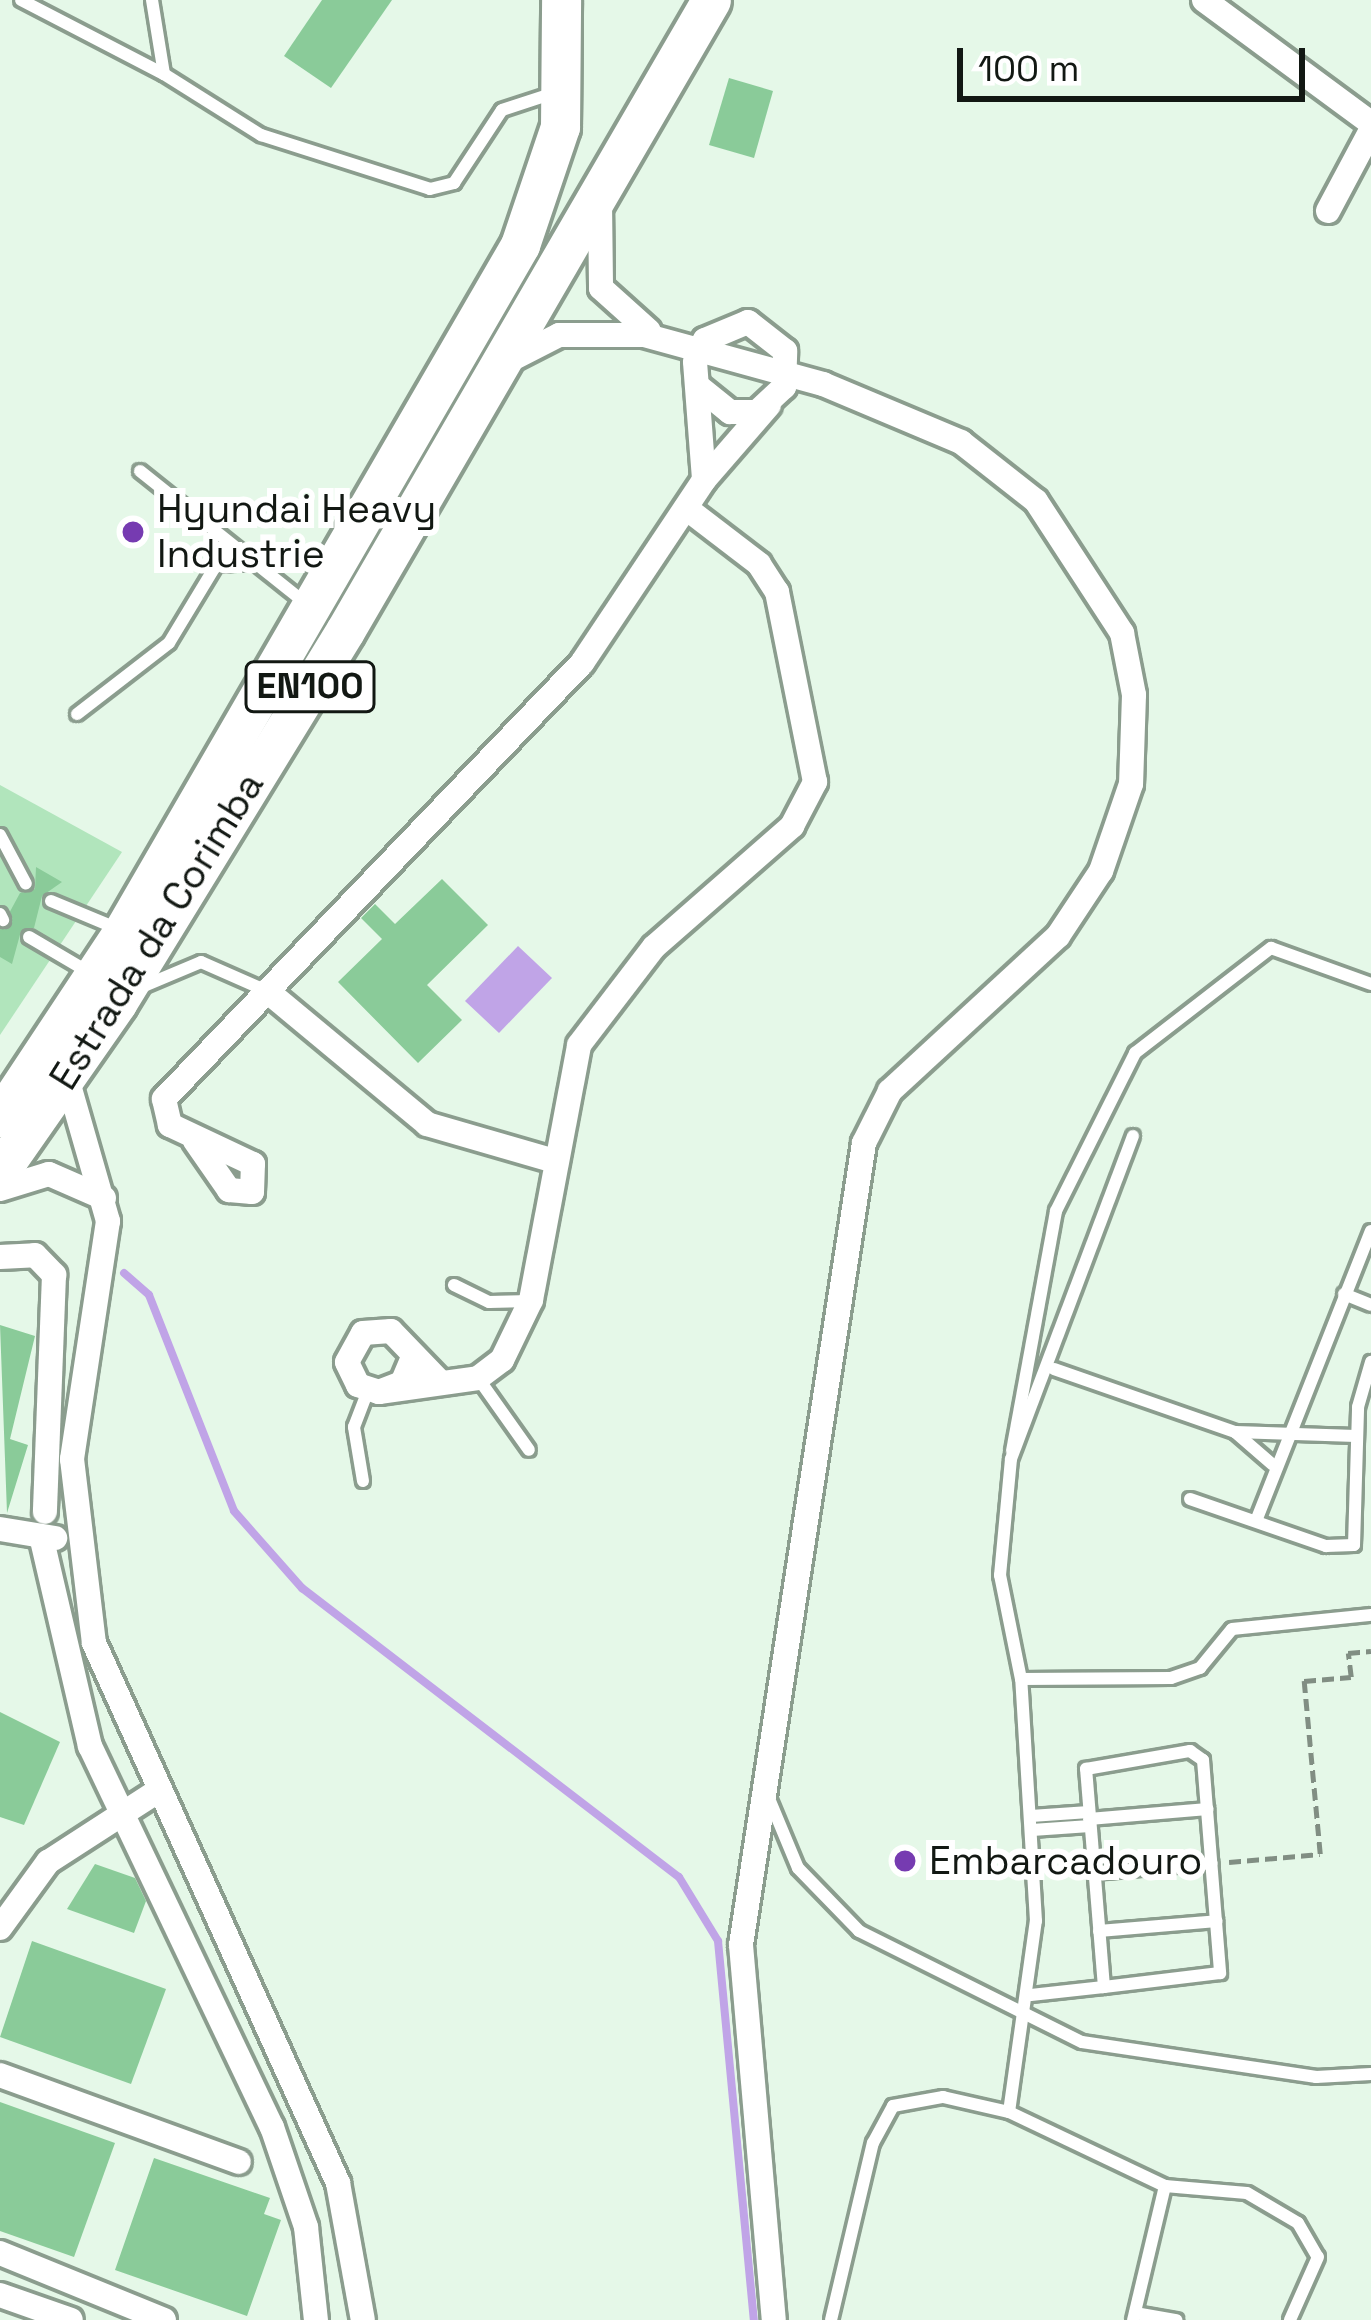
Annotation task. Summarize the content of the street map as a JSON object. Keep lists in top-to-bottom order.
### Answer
{
  "streets": {
    "main road": ["EN100", "Estrada da Corimba"]
  },
  "crossings": [
    ["EN100", "Estrada da Corimba"]
  ],
  "places": ["Hyundai Heavy Industrie", "Embarcadouro"],
  "scale_bar": "100 m"
}
